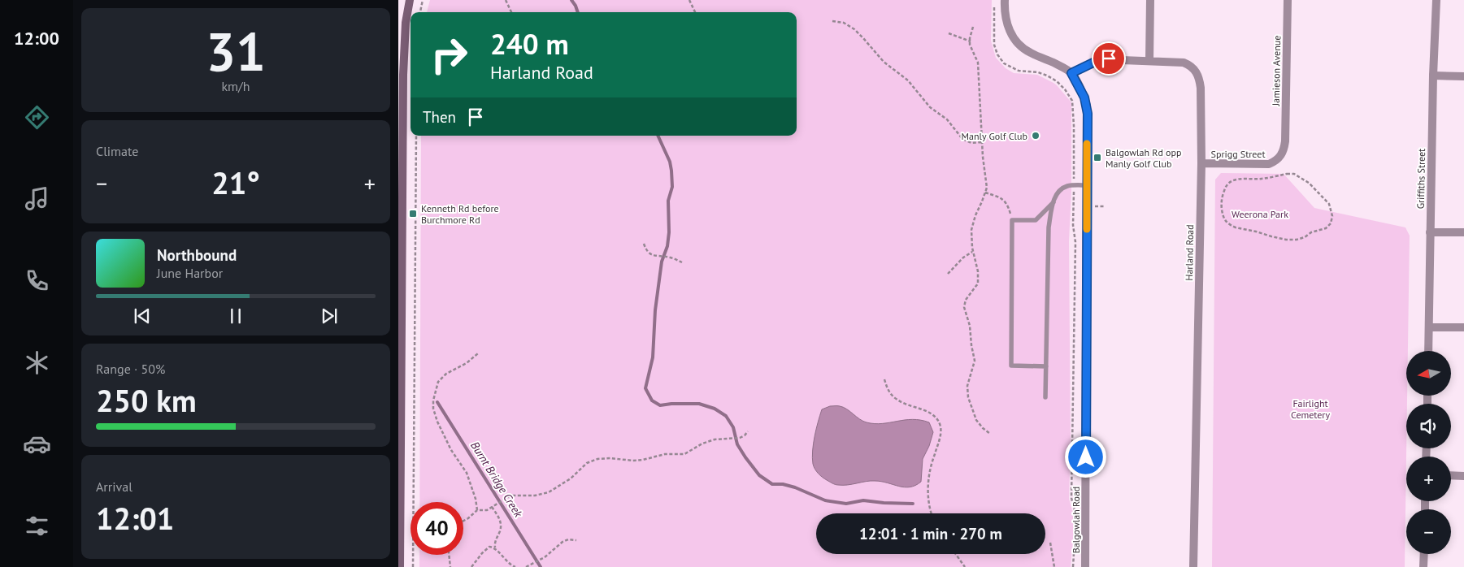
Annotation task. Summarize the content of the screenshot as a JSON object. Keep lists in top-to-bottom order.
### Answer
{
  "streets": {
    "street": [
      "Jamieson Avenue",
      "Sprigg Street",
      "Griffiths Street",
      "Harland Road",
      "Balgowlah Road"
    ]
  },
  "crossings": [
    ["Jamieson Avenue", "Sprigg Street"],
    ["Sprigg Street", "Harland Road"],
    ["Harland Road", "Balgowlah Road"]
  ],
  "water": ["Burnt Bridge Creek"],
  "parks": ["Weerona Park", "Fairlight Cemetery"],
  "places": {
    "other": ["Manly Golf Club"],
    "transit": ["Balgowlah Rd opp Manly Golf Club", "Kenneth Rd before Burchmore Rd"]
  },
  "north": "left",
  "page": {
    "tabs": "12:00",
    "tile": [
      ["31", "km/h"],
      "Climate",
      ["Range · 50%", "250 km"],
      ["Arrival", "12:01"]
    ],
    "turn": ["240 m", "Harland Road"],
    "then": "Then",
    "heat": ["−", "21°", "+"],
    "song": ["Northbound", "June Harbor"],
    "map_buttons": ["+", "−"],
    "limit": "40",
    "trip": "12:01 · 1 min · 270 m"
  }
}
